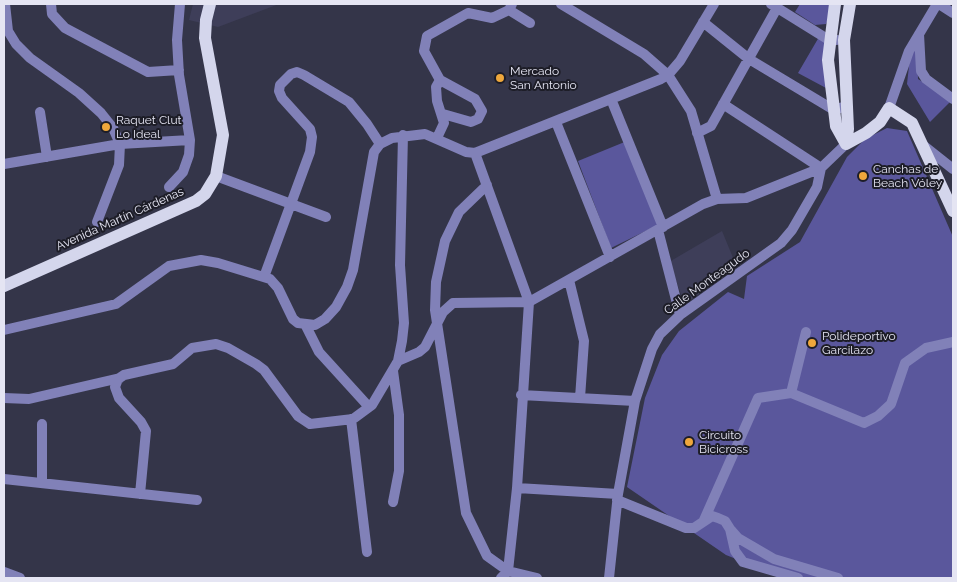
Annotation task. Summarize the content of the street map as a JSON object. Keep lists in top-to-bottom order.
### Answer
{
  "streets": {
    "main road": ["Avenida Martín Cárdenas"],
    "street": ["Calle Monteagudo"]
  },
  "places": [
    "Mercado San Antonio",
    "Raquet Clut Lo Ideal",
    "Canchas de Beach Vóley",
    "Polideportivo Garcilazo",
    "Circuito Bicicross"
  ]
}
